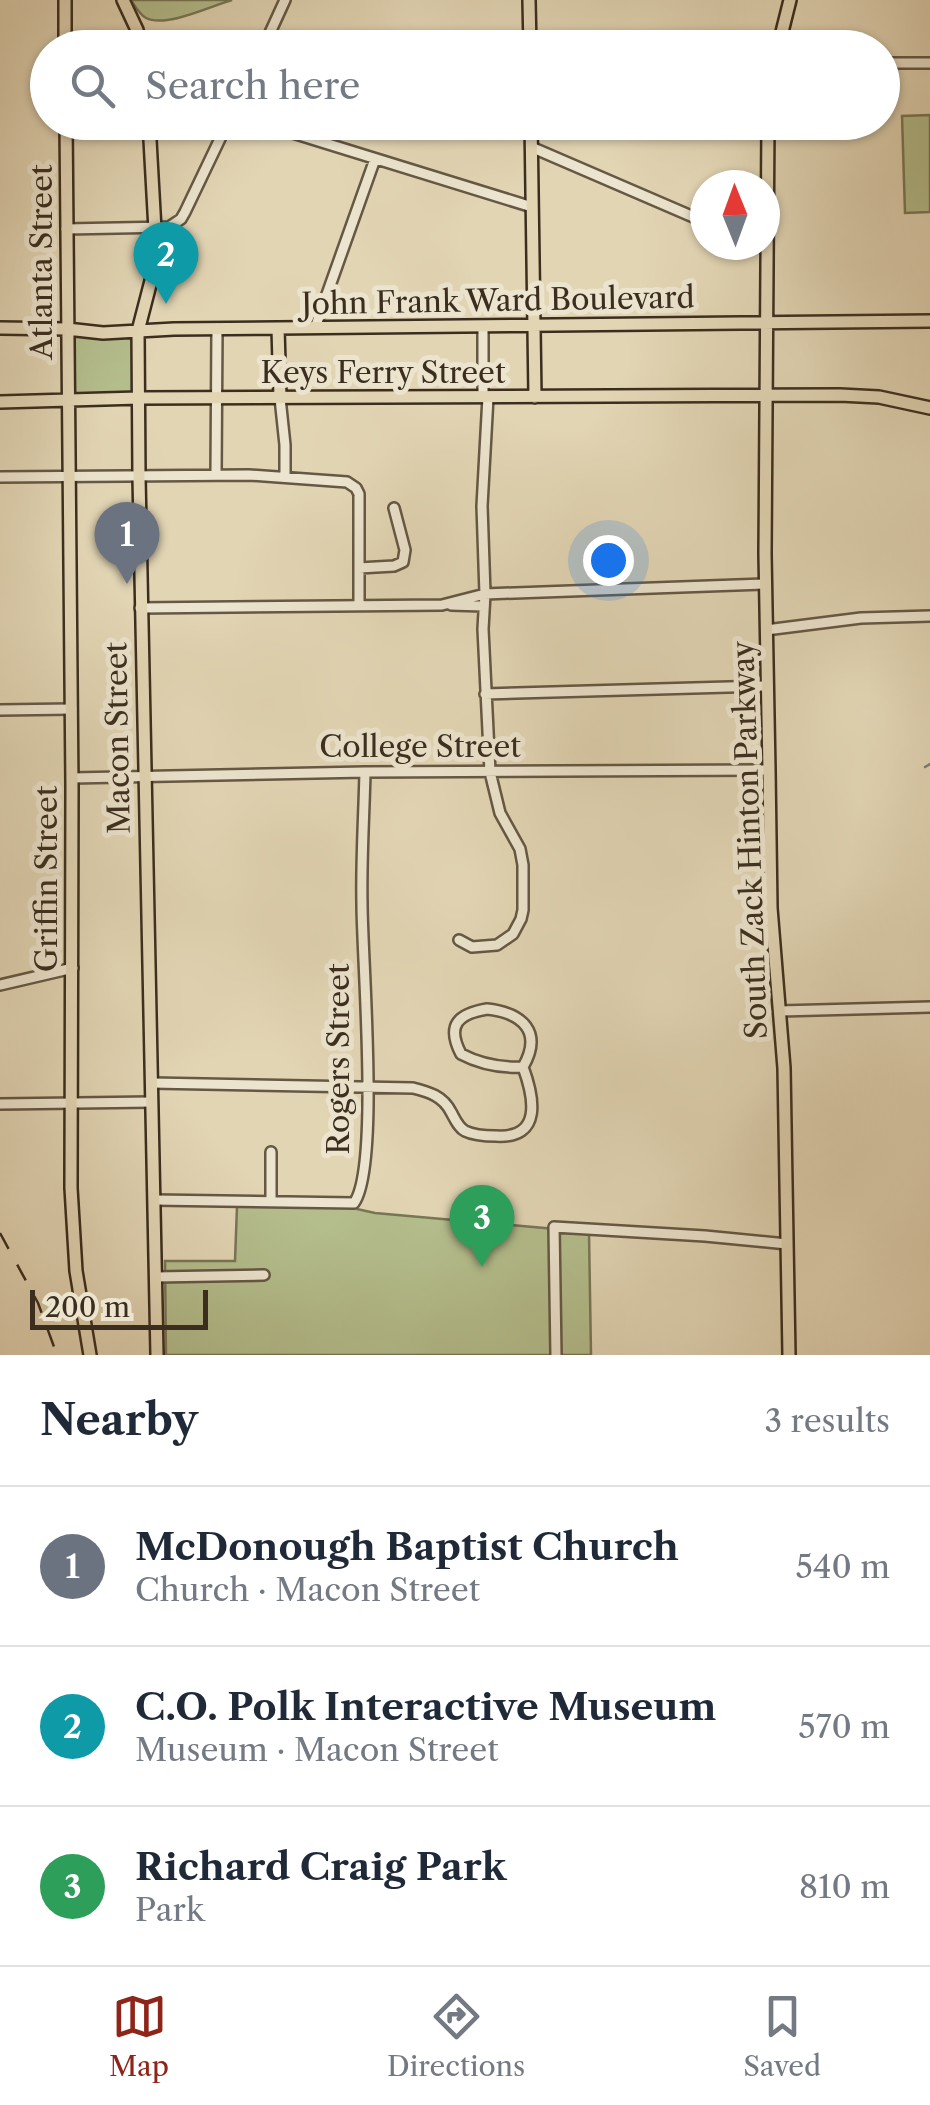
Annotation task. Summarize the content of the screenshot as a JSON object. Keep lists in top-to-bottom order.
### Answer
{
  "streets": {
    "main road": [
      "Atlanta Street",
      "John Frank Ward Boulevard",
      "Keys Ferry Street",
      "Macon Street",
      "South Zack Hinton Parkway",
      "Griffin Street"
    ],
    "street": ["College Street", "Rogers Street"]
  },
  "crossings": [
    ["Atlanta Street", "John Frank Ward Boulevard"],
    ["Atlanta Street", "Keys Ferry Street"],
    ["Atlanta Street", "Griffin Street"],
    ["John Frank Ward Boulevard", "Macon Street"],
    ["John Frank Ward Boulevard", "South Zack Hinton Parkway"],
    ["Keys Ferry Street", "Macon Street"],
    ["Keys Ferry Street", "South Zack Hinton Parkway"],
    ["Keys Ferry Street", "Griffin Street"],
    ["Macon Street", "College Street"],
    ["Macon Street", "Rogers Street"],
    ["College Street", "South Zack Hinton Parkway"],
    ["College Street", "Griffin Street"],
    ["College Street", "Rogers Street"]
  ],
  "scale_bar": "200 m",
  "north": "top",
  "page": {
    "search": "Search here",
    "pins": ["2", "1", "3"],
    "scale": "200 m",
    "heading": ["Nearby", "3 results"],
    "list": [
      {
        "mark": "1",
        "name": "McDonough Baptist Church",
        "note": "Church · Macon Street",
        "value": "540 m"
      },
      {
        "mark": "2",
        "name": "C.O. Polk Interactive Museum",
        "note": "Museum · Macon Street",
        "value": "570 m"
      },
      {
        "mark": "3",
        "name": "Richard Craig Park",
        "note": "Park",
        "value": "810 m"
      }
    ],
    "nav": ["Map", "Directions", "Saved"]
  }
}
